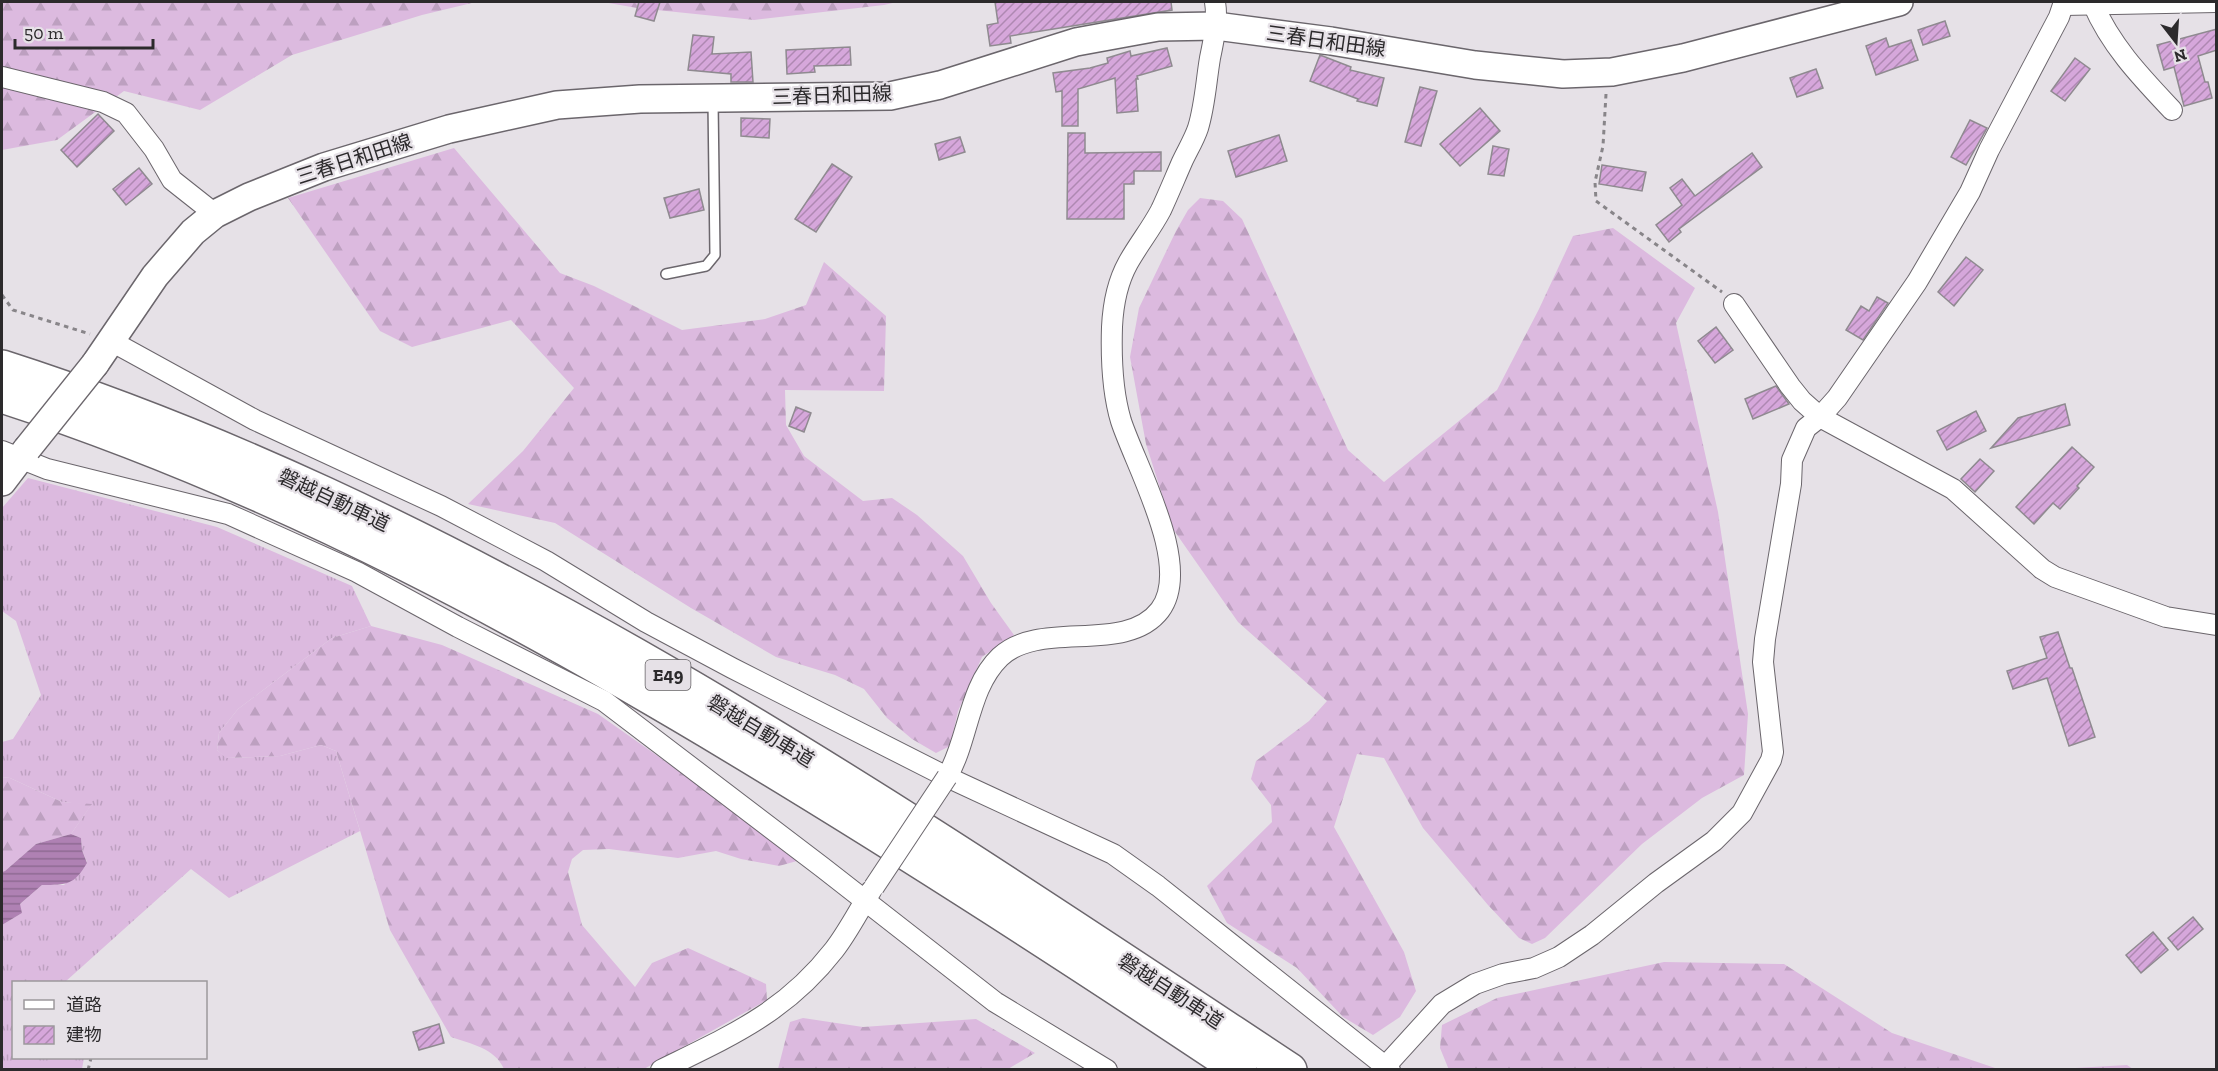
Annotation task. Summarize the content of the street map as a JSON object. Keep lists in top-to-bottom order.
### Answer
{
  "streets": {
    "highway": ["磐越自動車道", "E49"],
    "main road": ["三春日和田線"]
  },
  "legend": ["道路", "建物"],
  "scale_bar": "50 m",
  "north": "bottom"
}
